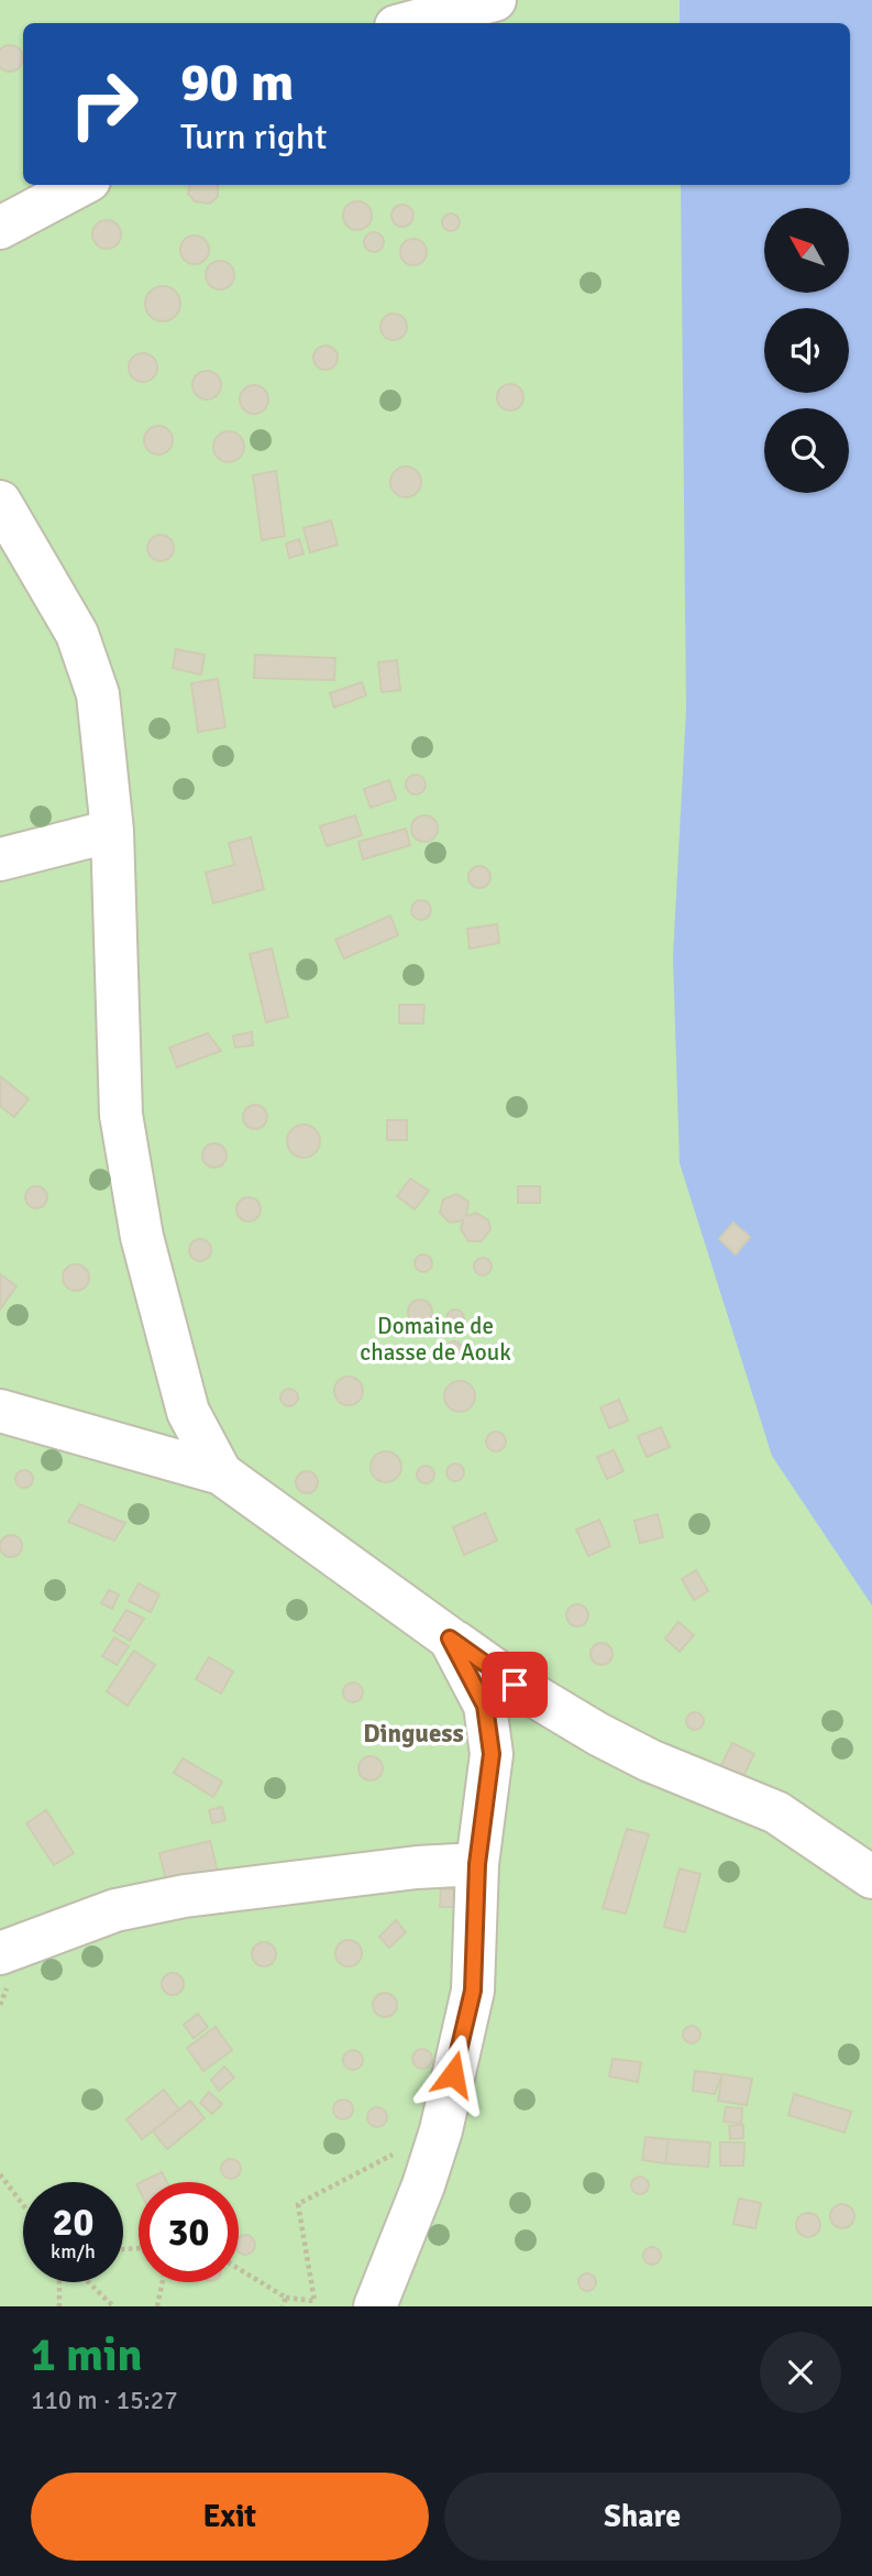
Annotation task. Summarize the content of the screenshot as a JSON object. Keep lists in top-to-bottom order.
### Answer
{
  "districts": ["Dinguess"],
  "parks": ["Domaine de chasse de Aouk"],
  "north": "top left",
  "page": {
    "turn": ["90 m", "Turn right"],
    "speed": "20 km/h",
    "limit": "30",
    "heading": ["1 min", "110 m · 15:27"],
    "buttons": ["Exit", "Share"]
  }
}
